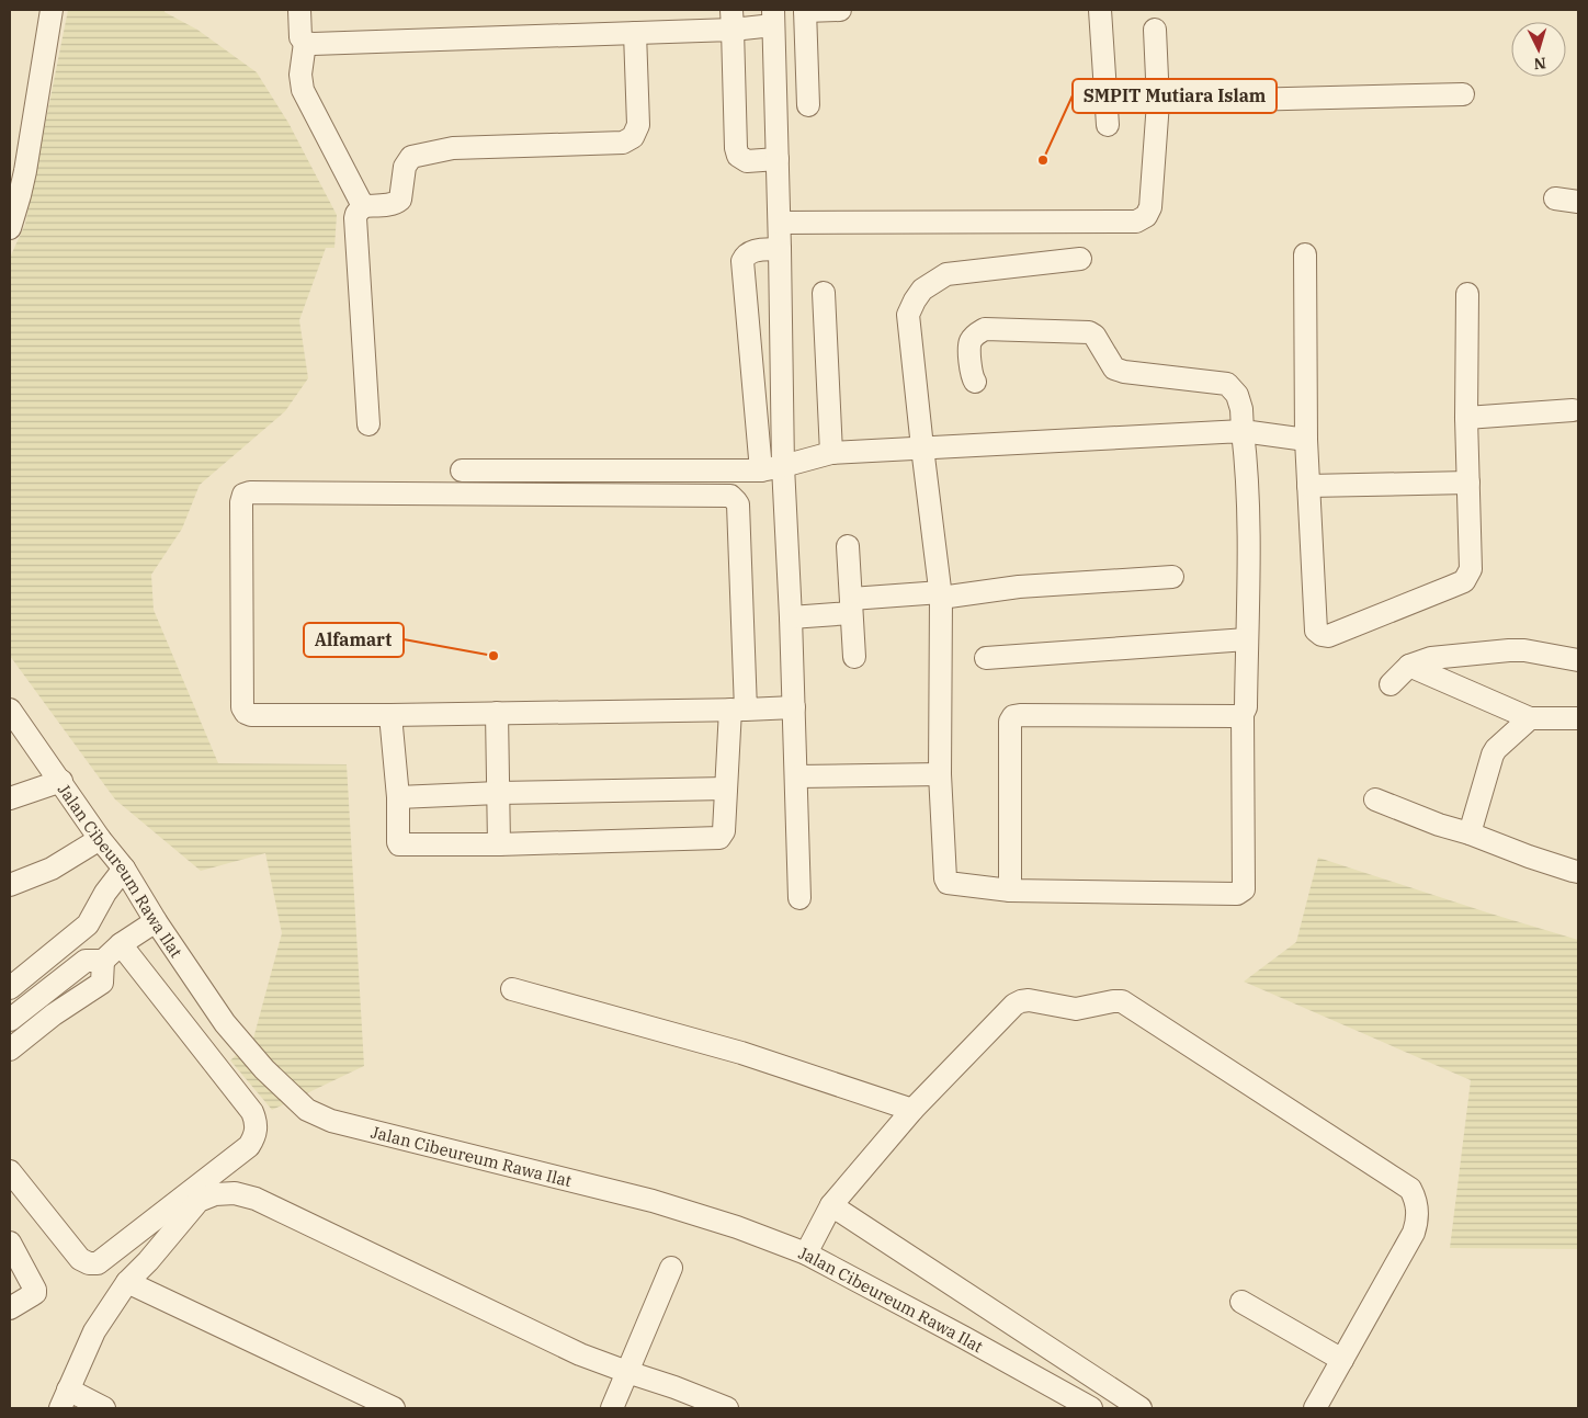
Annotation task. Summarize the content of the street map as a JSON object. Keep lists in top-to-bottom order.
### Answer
{
  "streets": {
    "street": ["Jalan Cibeureum Rawa Ilat"]
  },
  "places": ["SMPIT Mutiara Islam", "Alfamart"],
  "north": "bottom"
}
